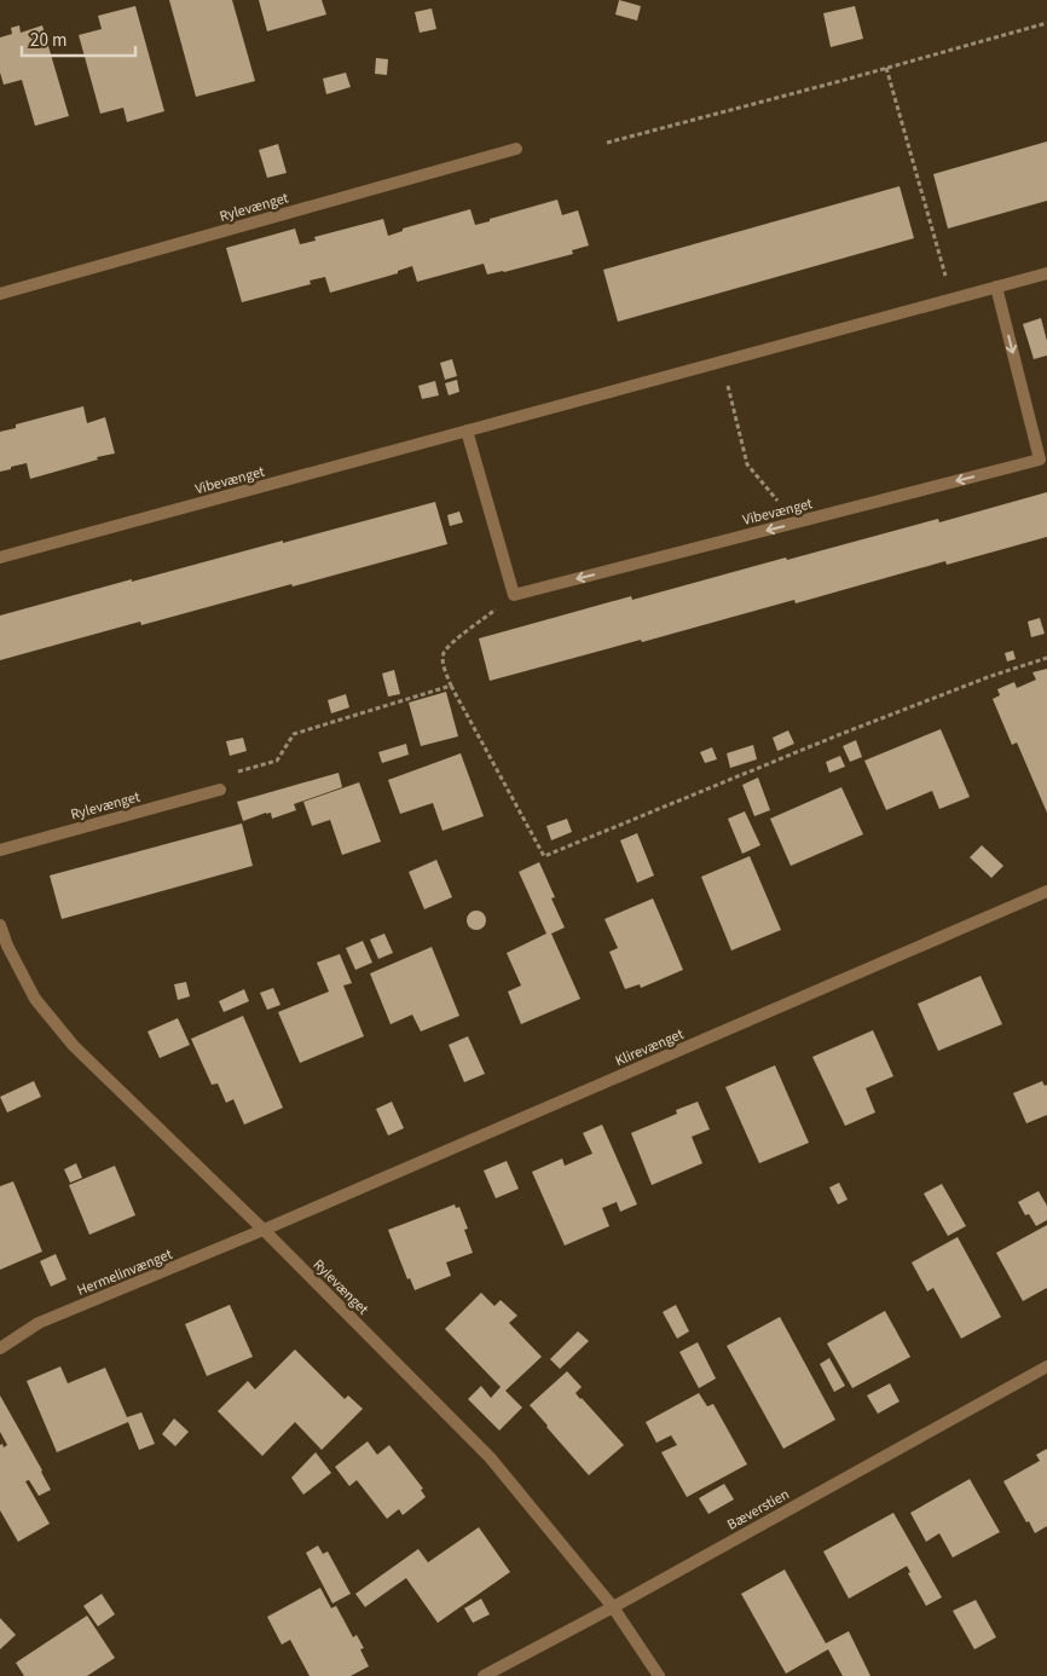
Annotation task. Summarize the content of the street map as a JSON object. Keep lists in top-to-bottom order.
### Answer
{
  "streets": {
    "street": [
      "Rylevænget",
      "Vibevænget",
      "Klirevænget",
      "Hermelinvænget",
      "Bæverstien"
    ]
  },
  "crossings": [
    ["Rylevænget", "Klirevænget"],
    ["Rylevænget", "Hermelinvænget"],
    ["Rylevænget", "Bæverstien"],
    ["Klirevænget", "Hermelinvænget"]
  ],
  "scale_bar": "20 m"
}
